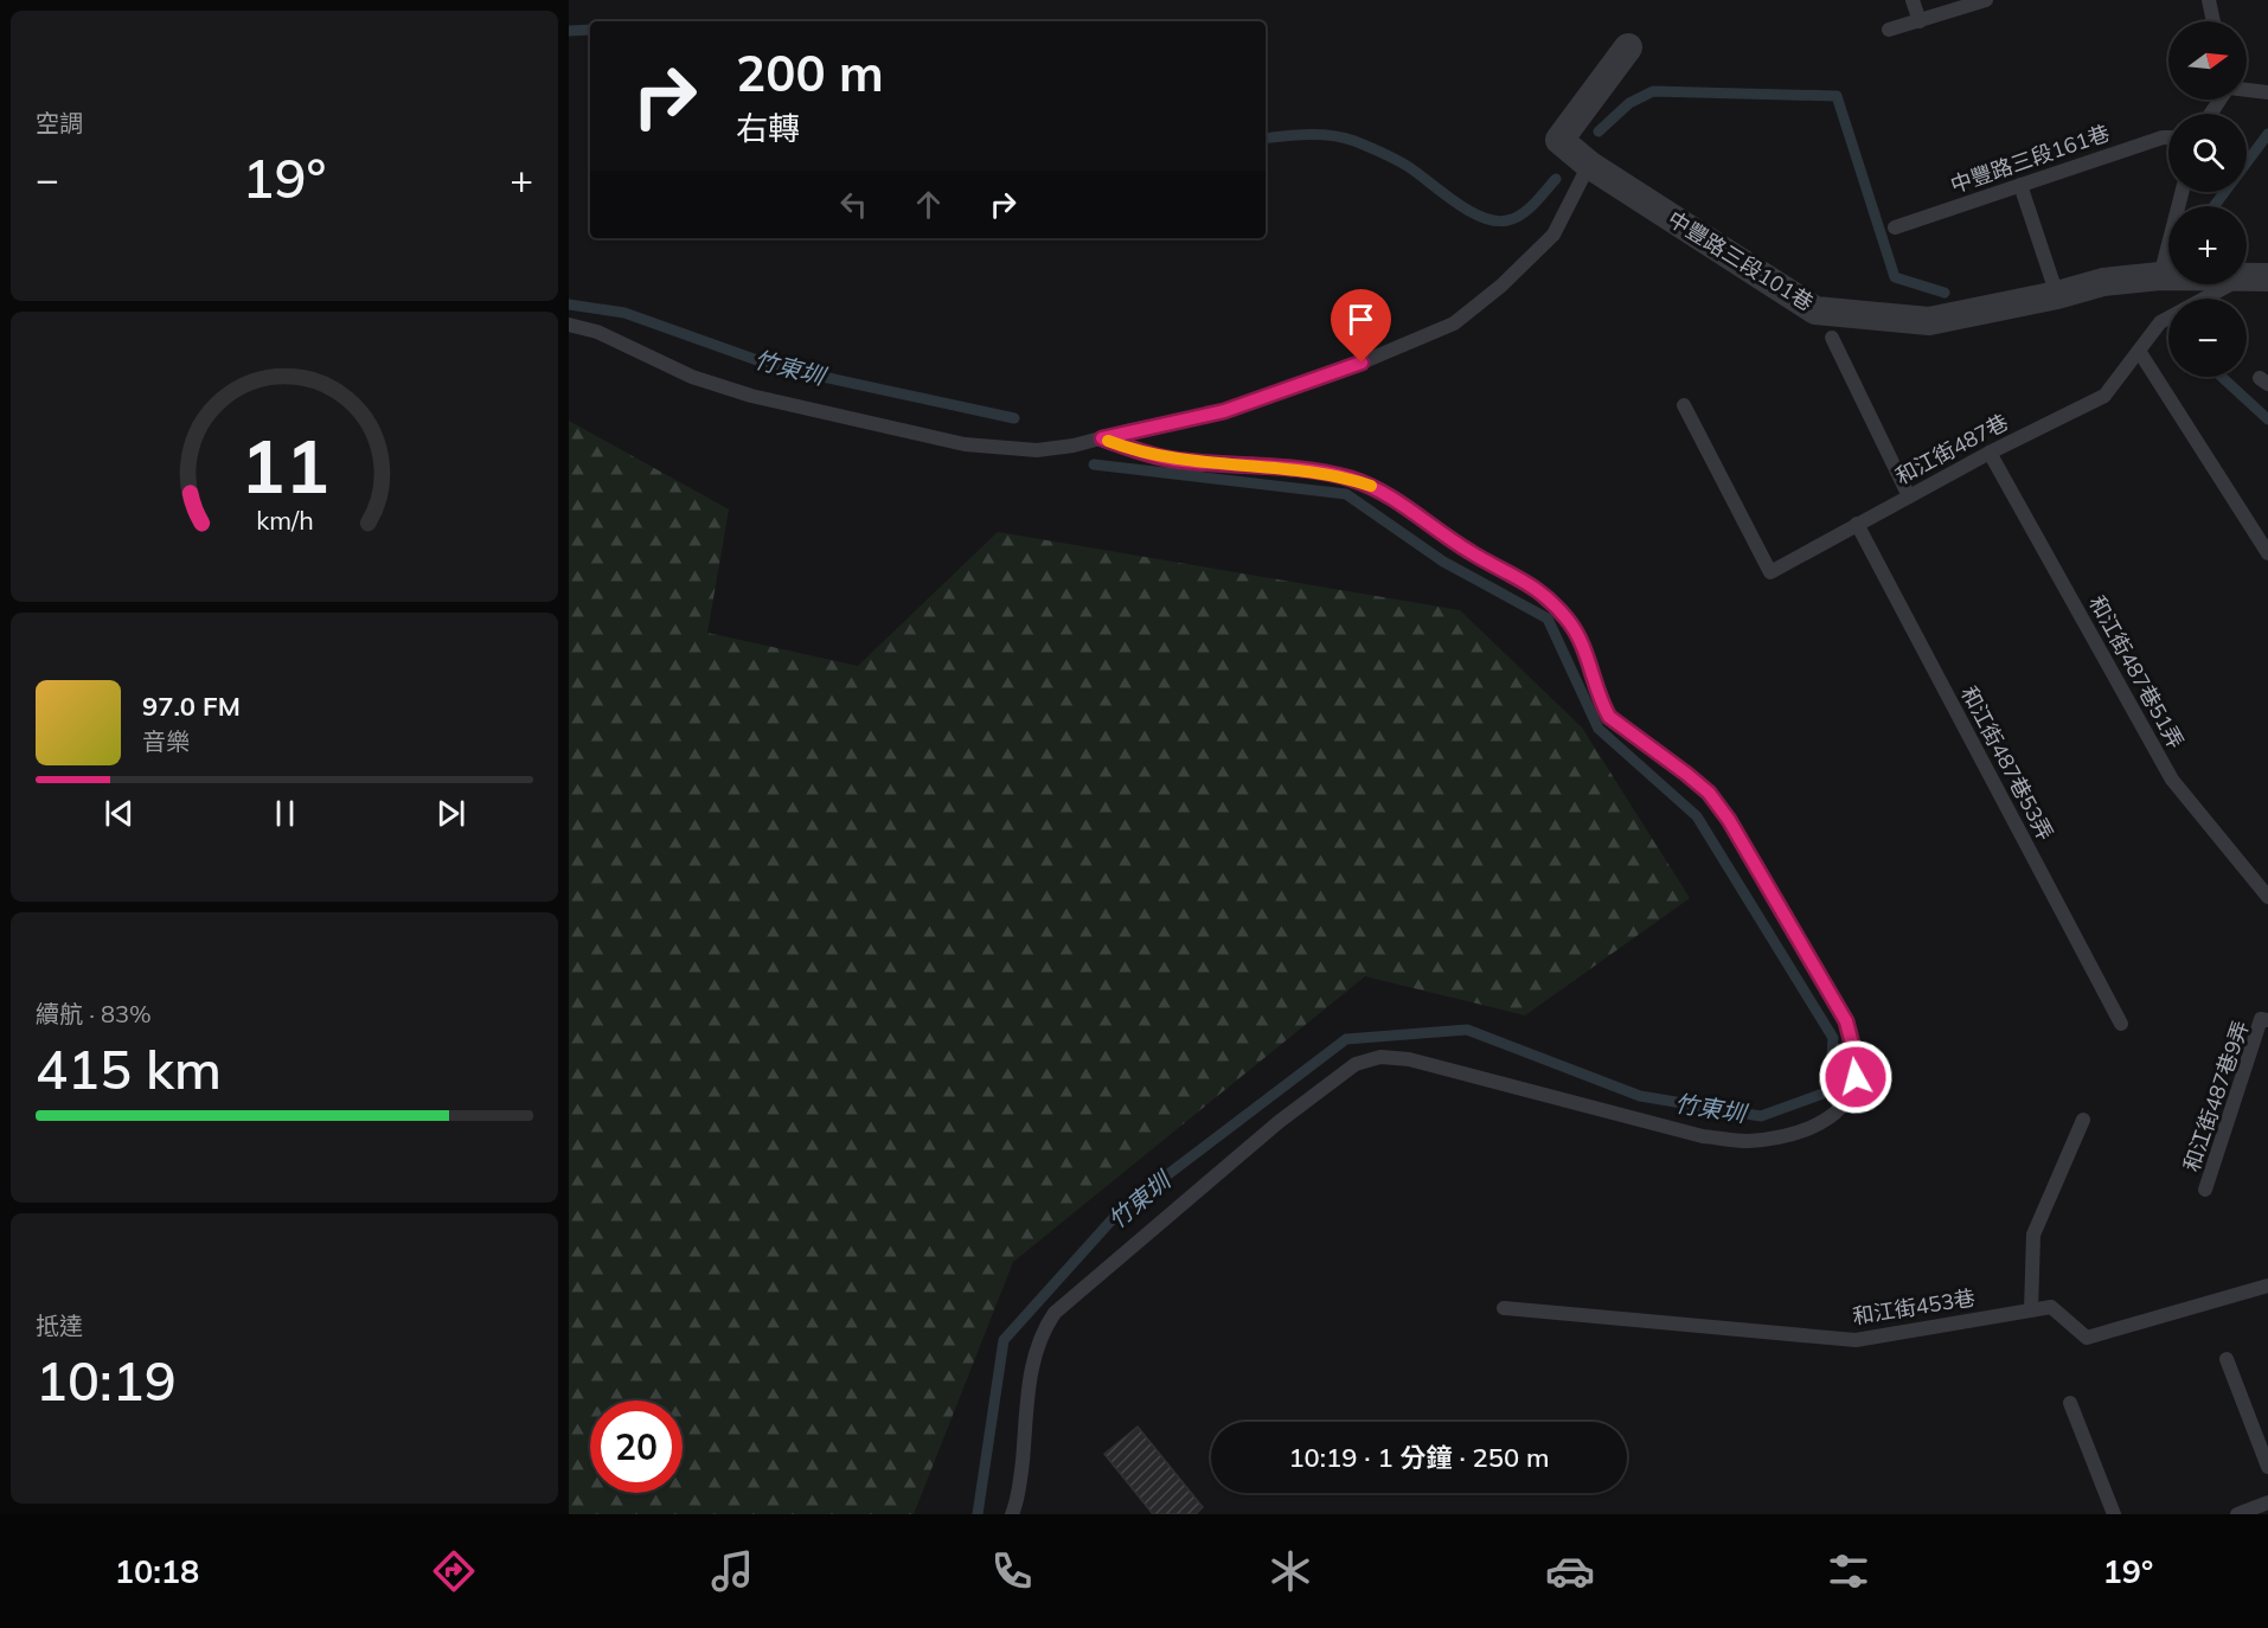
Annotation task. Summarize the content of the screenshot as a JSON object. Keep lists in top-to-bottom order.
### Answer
{
  "streets": {
    "street": ["中豐路三段101巷"],
    "lane": [
      "中豐路三段161巷",
      "和江街487巷",
      "和江街487巷51弄",
      "和江街487巷53弄",
      "和江街487巷9弄",
      "和江街453巷"
    ]
  },
  "crossings": [
    ["中豐路三段101巷", "和江街487巷"],
    ["和江街487巷", "和江街487巷51弄"],
    ["和江街487巷", "和江街487巷53弄"]
  ],
  "water": ["竹東圳"],
  "north": "right",
  "page": {
    "tile": [
      "空調",
      ["續航 · 83%", "415 km"],
      ["抵達", "10:19"]
    ],
    "map_buttons": ["+", "−"],
    "turn": ["200 m", "右轉"],
    "heat": ["−", "19°", "+"],
    "song": ["97.0 FM", "音樂"],
    "limit": "20",
    "trip": "10:19 · 1 分鐘 · 250 m",
    "tabs": ["10:18", "19°"],
    "gauge": ["11", "km/h"]
  }
}
